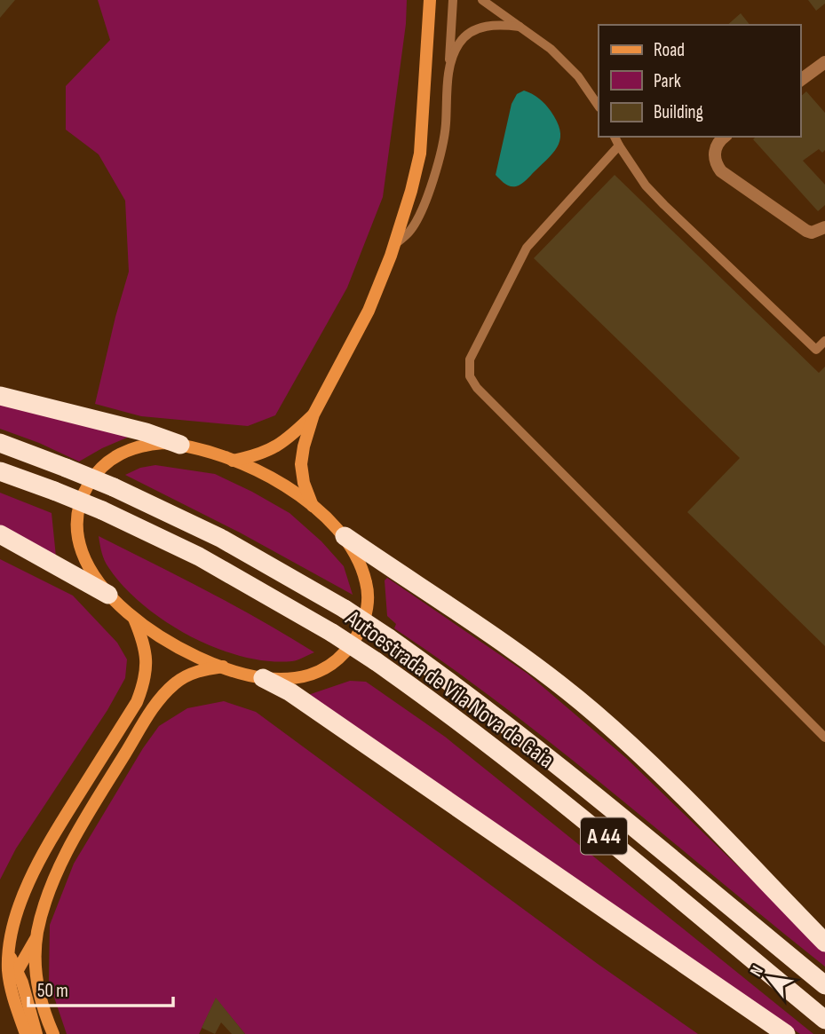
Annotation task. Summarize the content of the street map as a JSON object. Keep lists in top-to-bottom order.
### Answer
{
  "streets": {
    "highway": ["Autoestrada de Vila Nova de Gaia", "A 44"]
  },
  "legend": ["Road", "Park", "Building"],
  "scale_bar": "50 m",
  "north": "top left"
}
